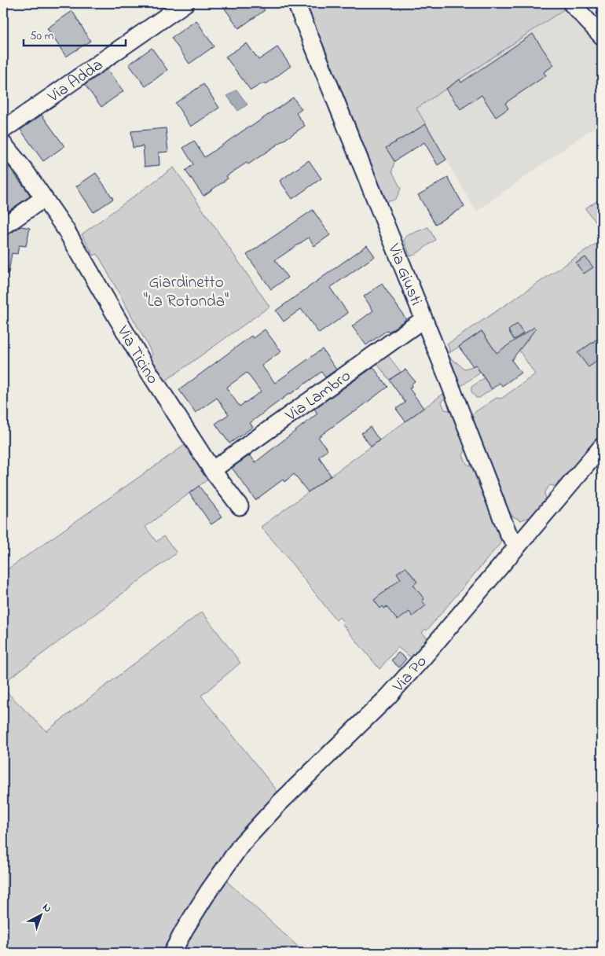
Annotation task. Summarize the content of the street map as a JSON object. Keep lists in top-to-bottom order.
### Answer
{
  "streets": {
    "street": [
      "Via Adda",
      "Via Giusti",
      "Via Ticino",
      "Via Lambro",
      "Via Po"
    ]
  },
  "crossings": [
    ["Via Giusti", "Via Lambro"],
    ["Via Giusti", "Via Po"],
    ["Via Ticino", "Via Lambro"]
  ],
  "parks": ["Giardinetto \"La Rotonda\""],
  "scale_bar": "50 m",
  "north": "top right"
}
